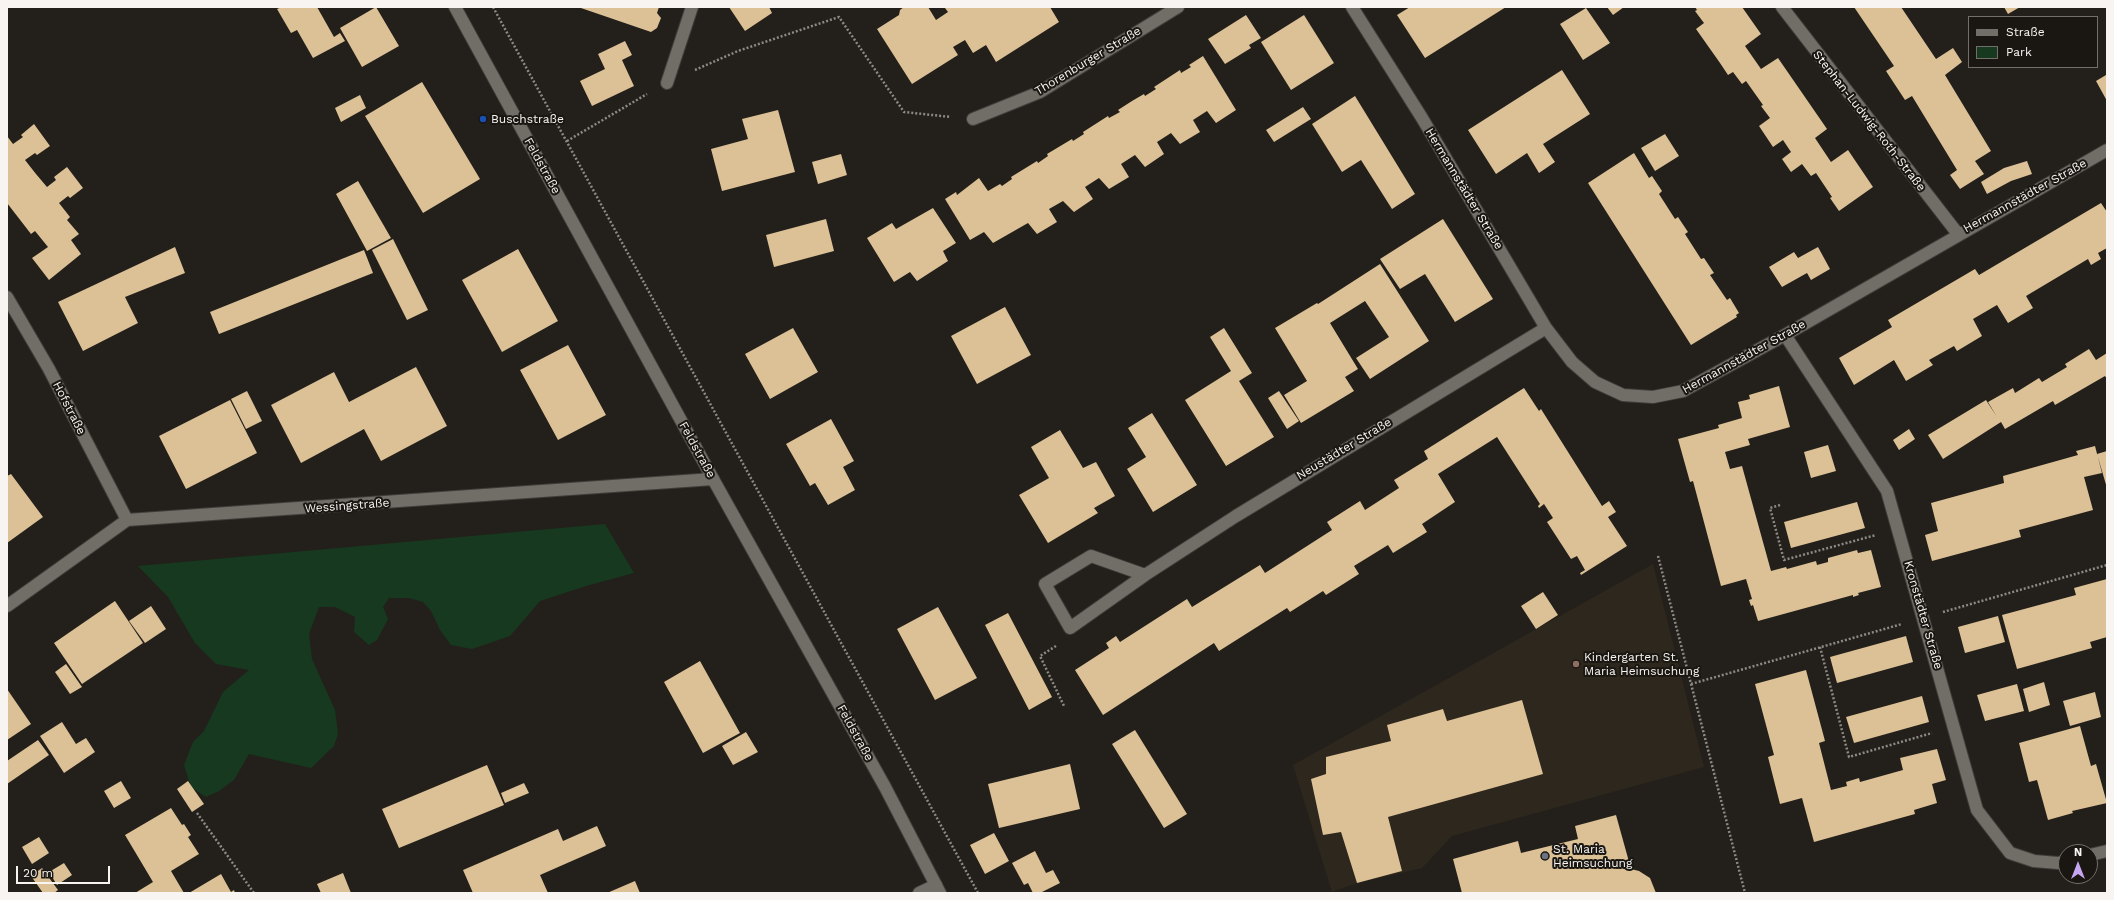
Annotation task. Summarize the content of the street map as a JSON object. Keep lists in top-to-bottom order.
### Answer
{
  "streets": {
    "street": [
      "Thorenburger Straße",
      "Stephan-Ludwig-Roth-Straße",
      "Feldstraße",
      "Hermannstädter Straße",
      "Hofstraße",
      "Neustädter Straße",
      "Wessingstraße",
      "Kronstädter Straße"
    ]
  },
  "crossings": [
    ["Stephan-Ludwig-Roth-Straße", "Hermannstädter Straße"],
    ["Feldstraße", "Wessingstraße"],
    ["Hermannstädter Straße", "Neustädter Straße"],
    ["Hermannstädter Straße", "Kronstädter Straße"],
    ["Hofstraße", "Wessingstraße"]
  ],
  "places": ["Buschstraße", "Kindergarten St. Maria Heimsuchung", "St. Maria Heimsuchung"],
  "legend": ["Straße", "Park"],
  "scale_bar": "20 m",
  "north": "top"
}
